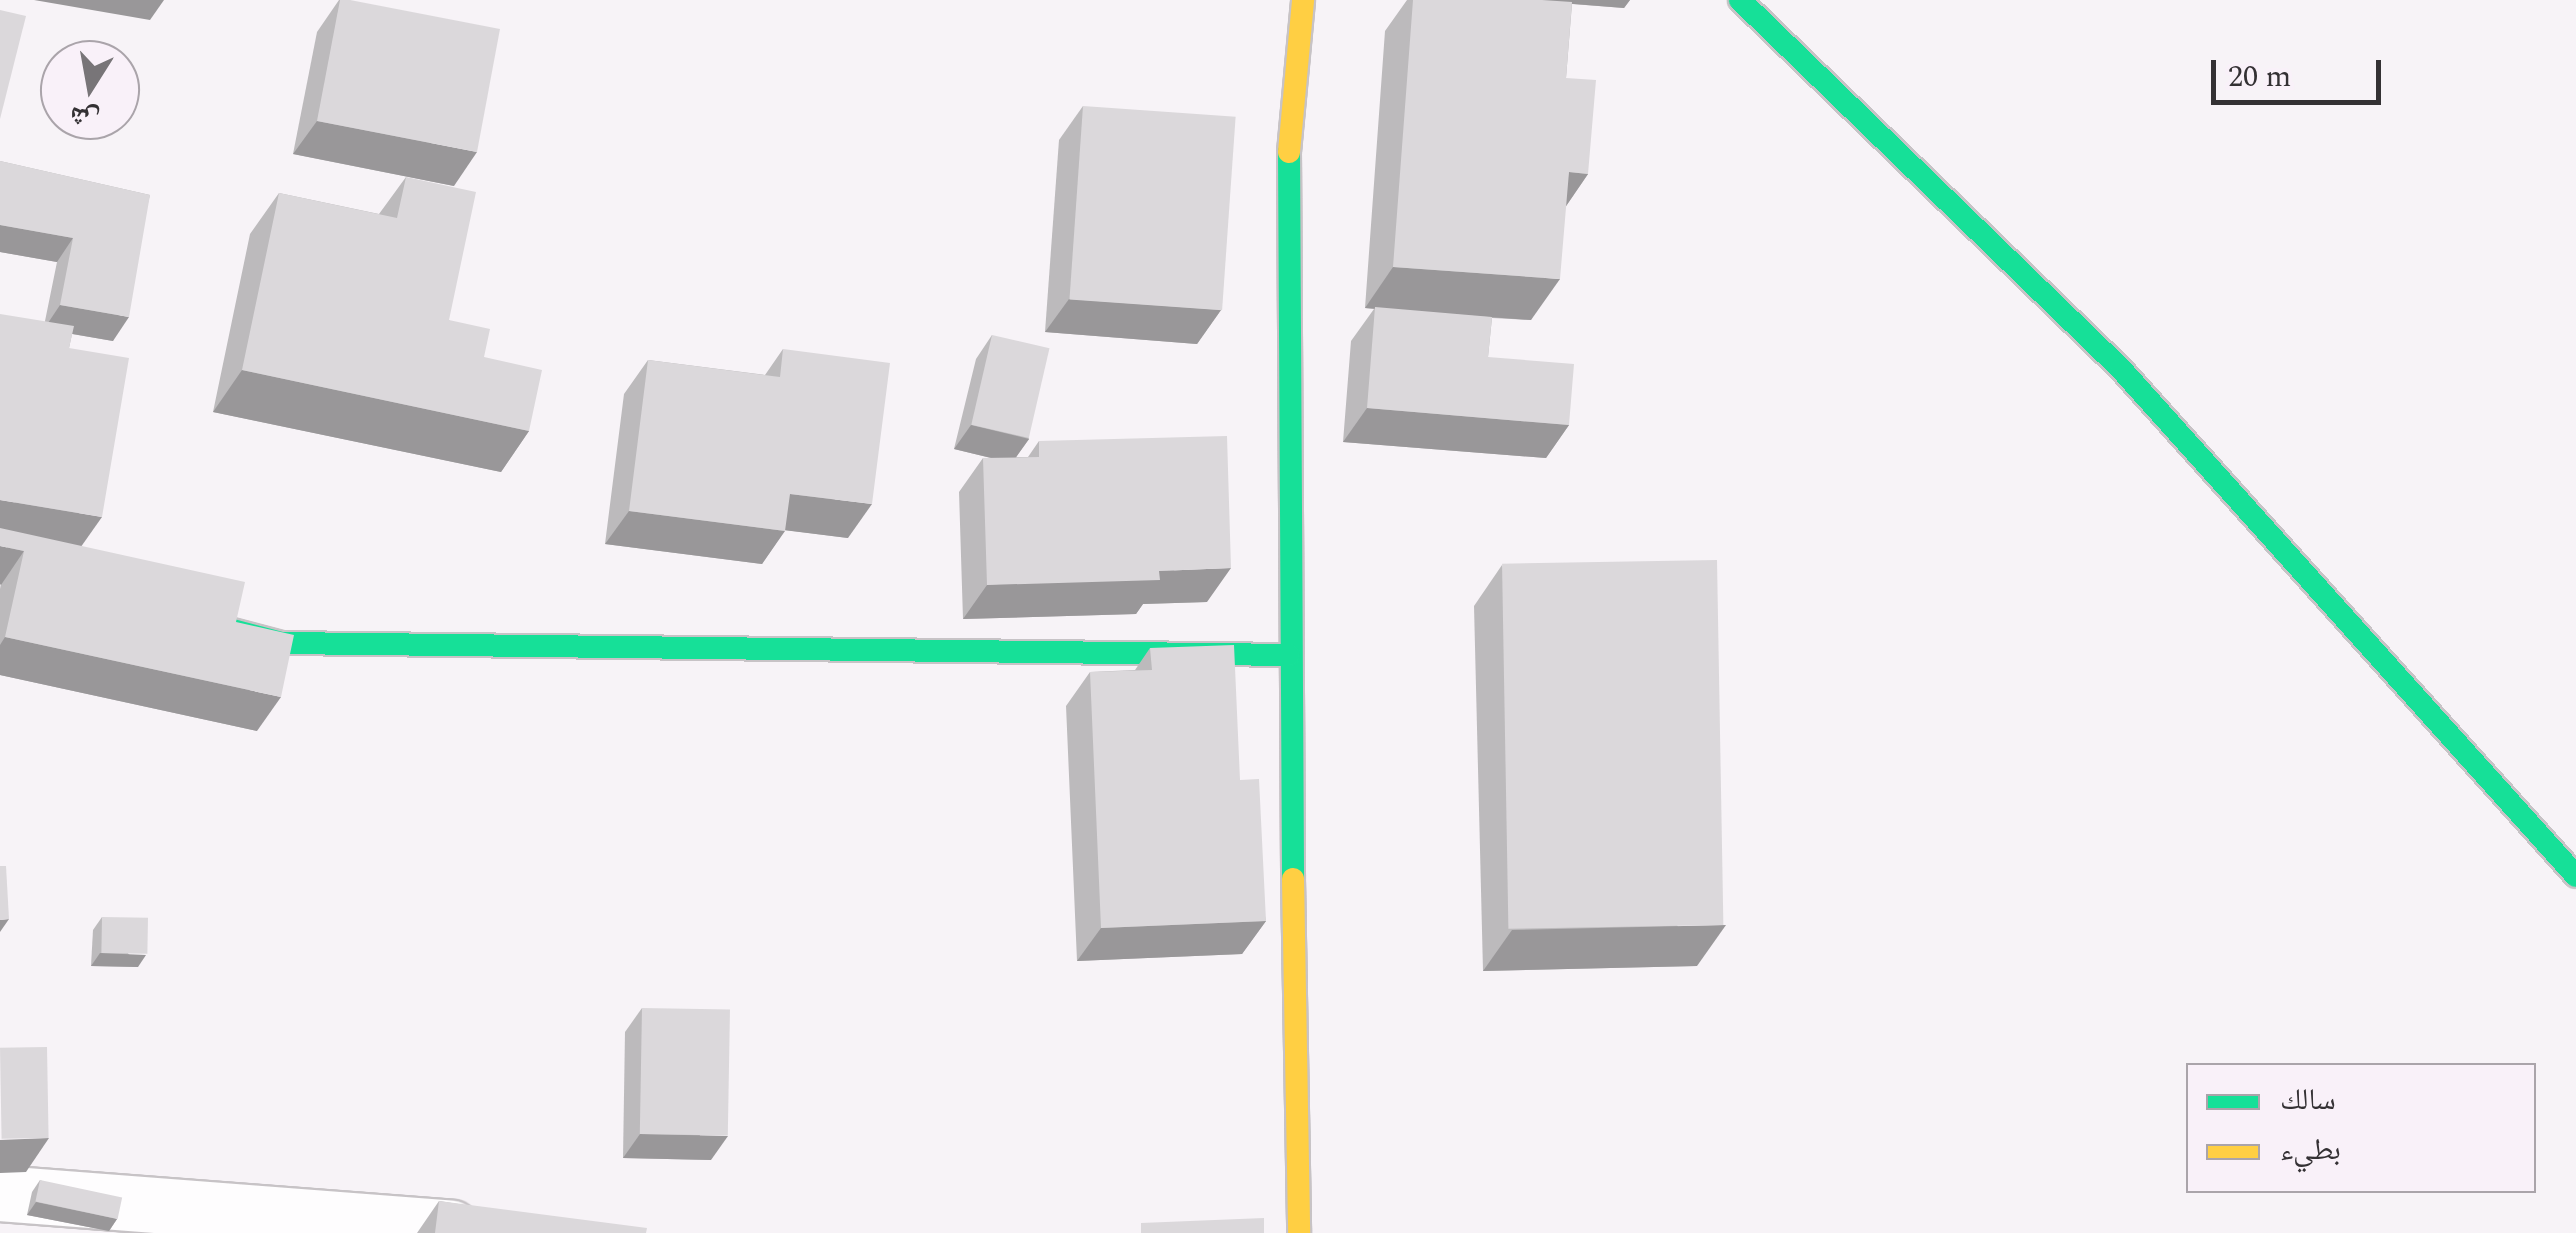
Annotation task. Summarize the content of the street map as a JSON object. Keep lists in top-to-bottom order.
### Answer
{
  "legend": ["سالك", "بطيء"],
  "scale_bar": "20 m",
  "north": "bottom"
}
